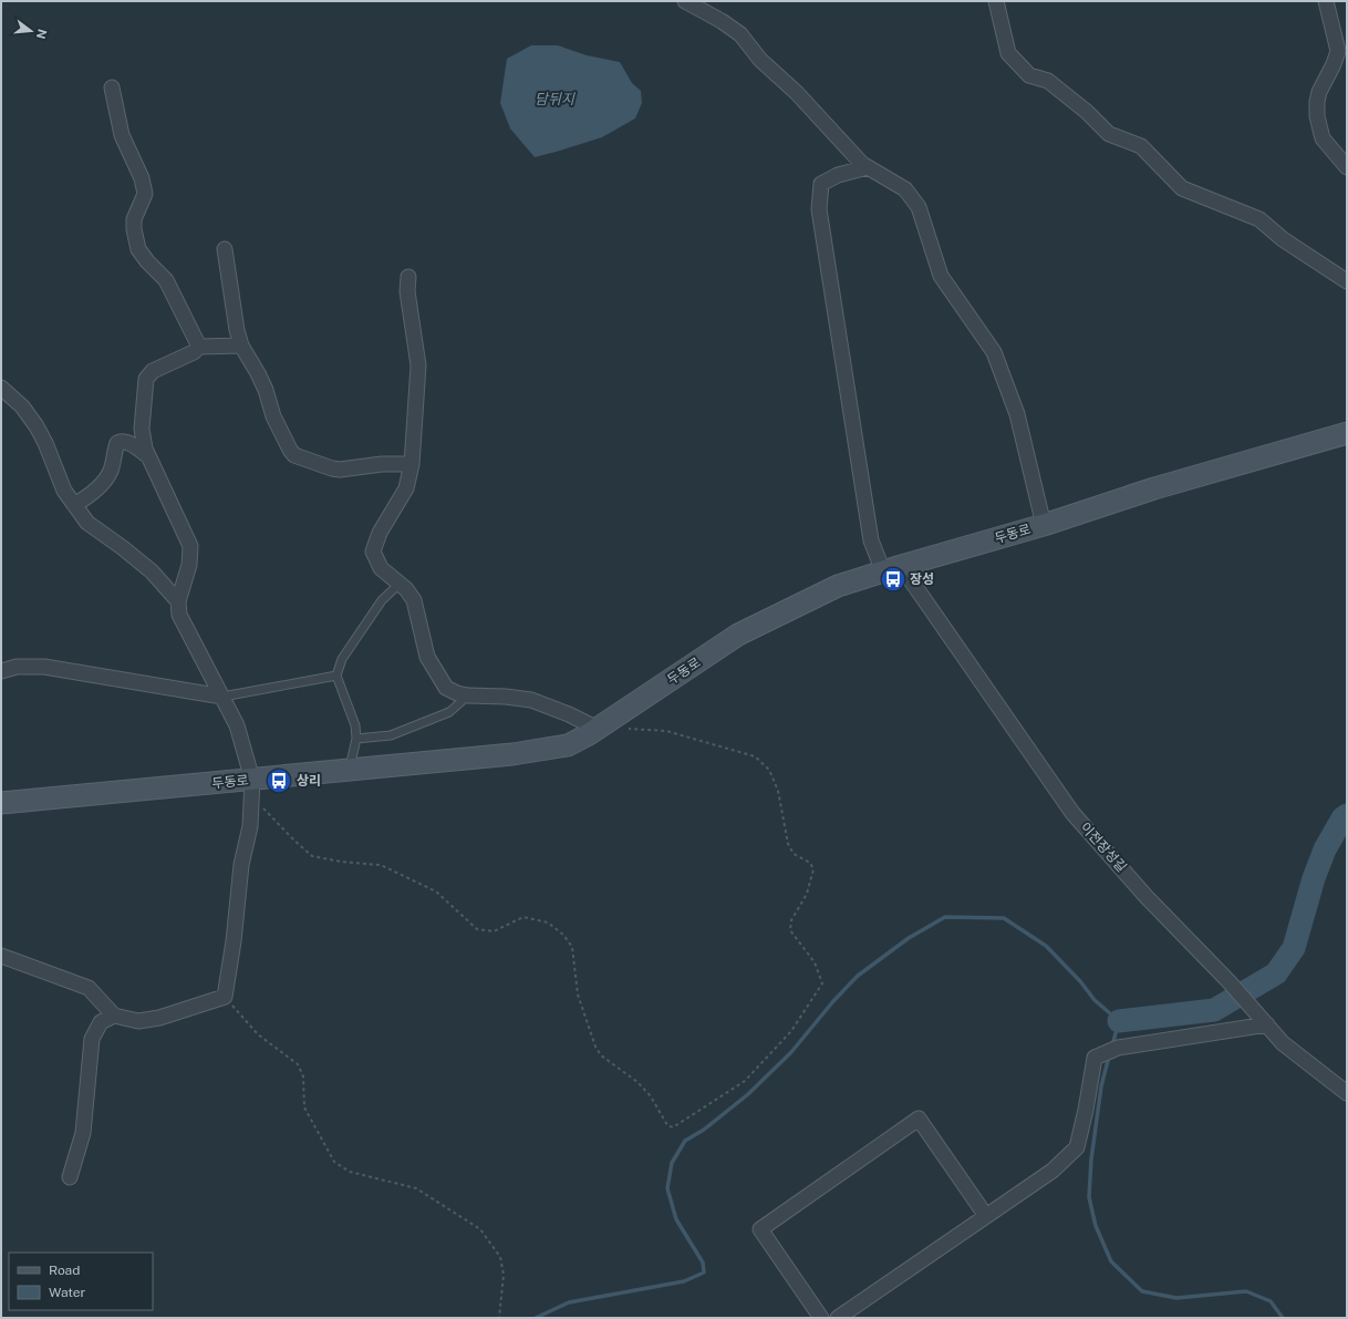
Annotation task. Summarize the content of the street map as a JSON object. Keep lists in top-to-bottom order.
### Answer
{
  "streets": {
    "main road": ["두동로"],
    "street": ["이전장성길"]
  },
  "crossings": [
    ["두동로", "이전장성길"]
  ],
  "water": ["담뒤지"],
  "places": {
    "bus stop": ["장성", "상리"]
  },
  "legend": ["Road", "Water"],
  "north": "right"
}
